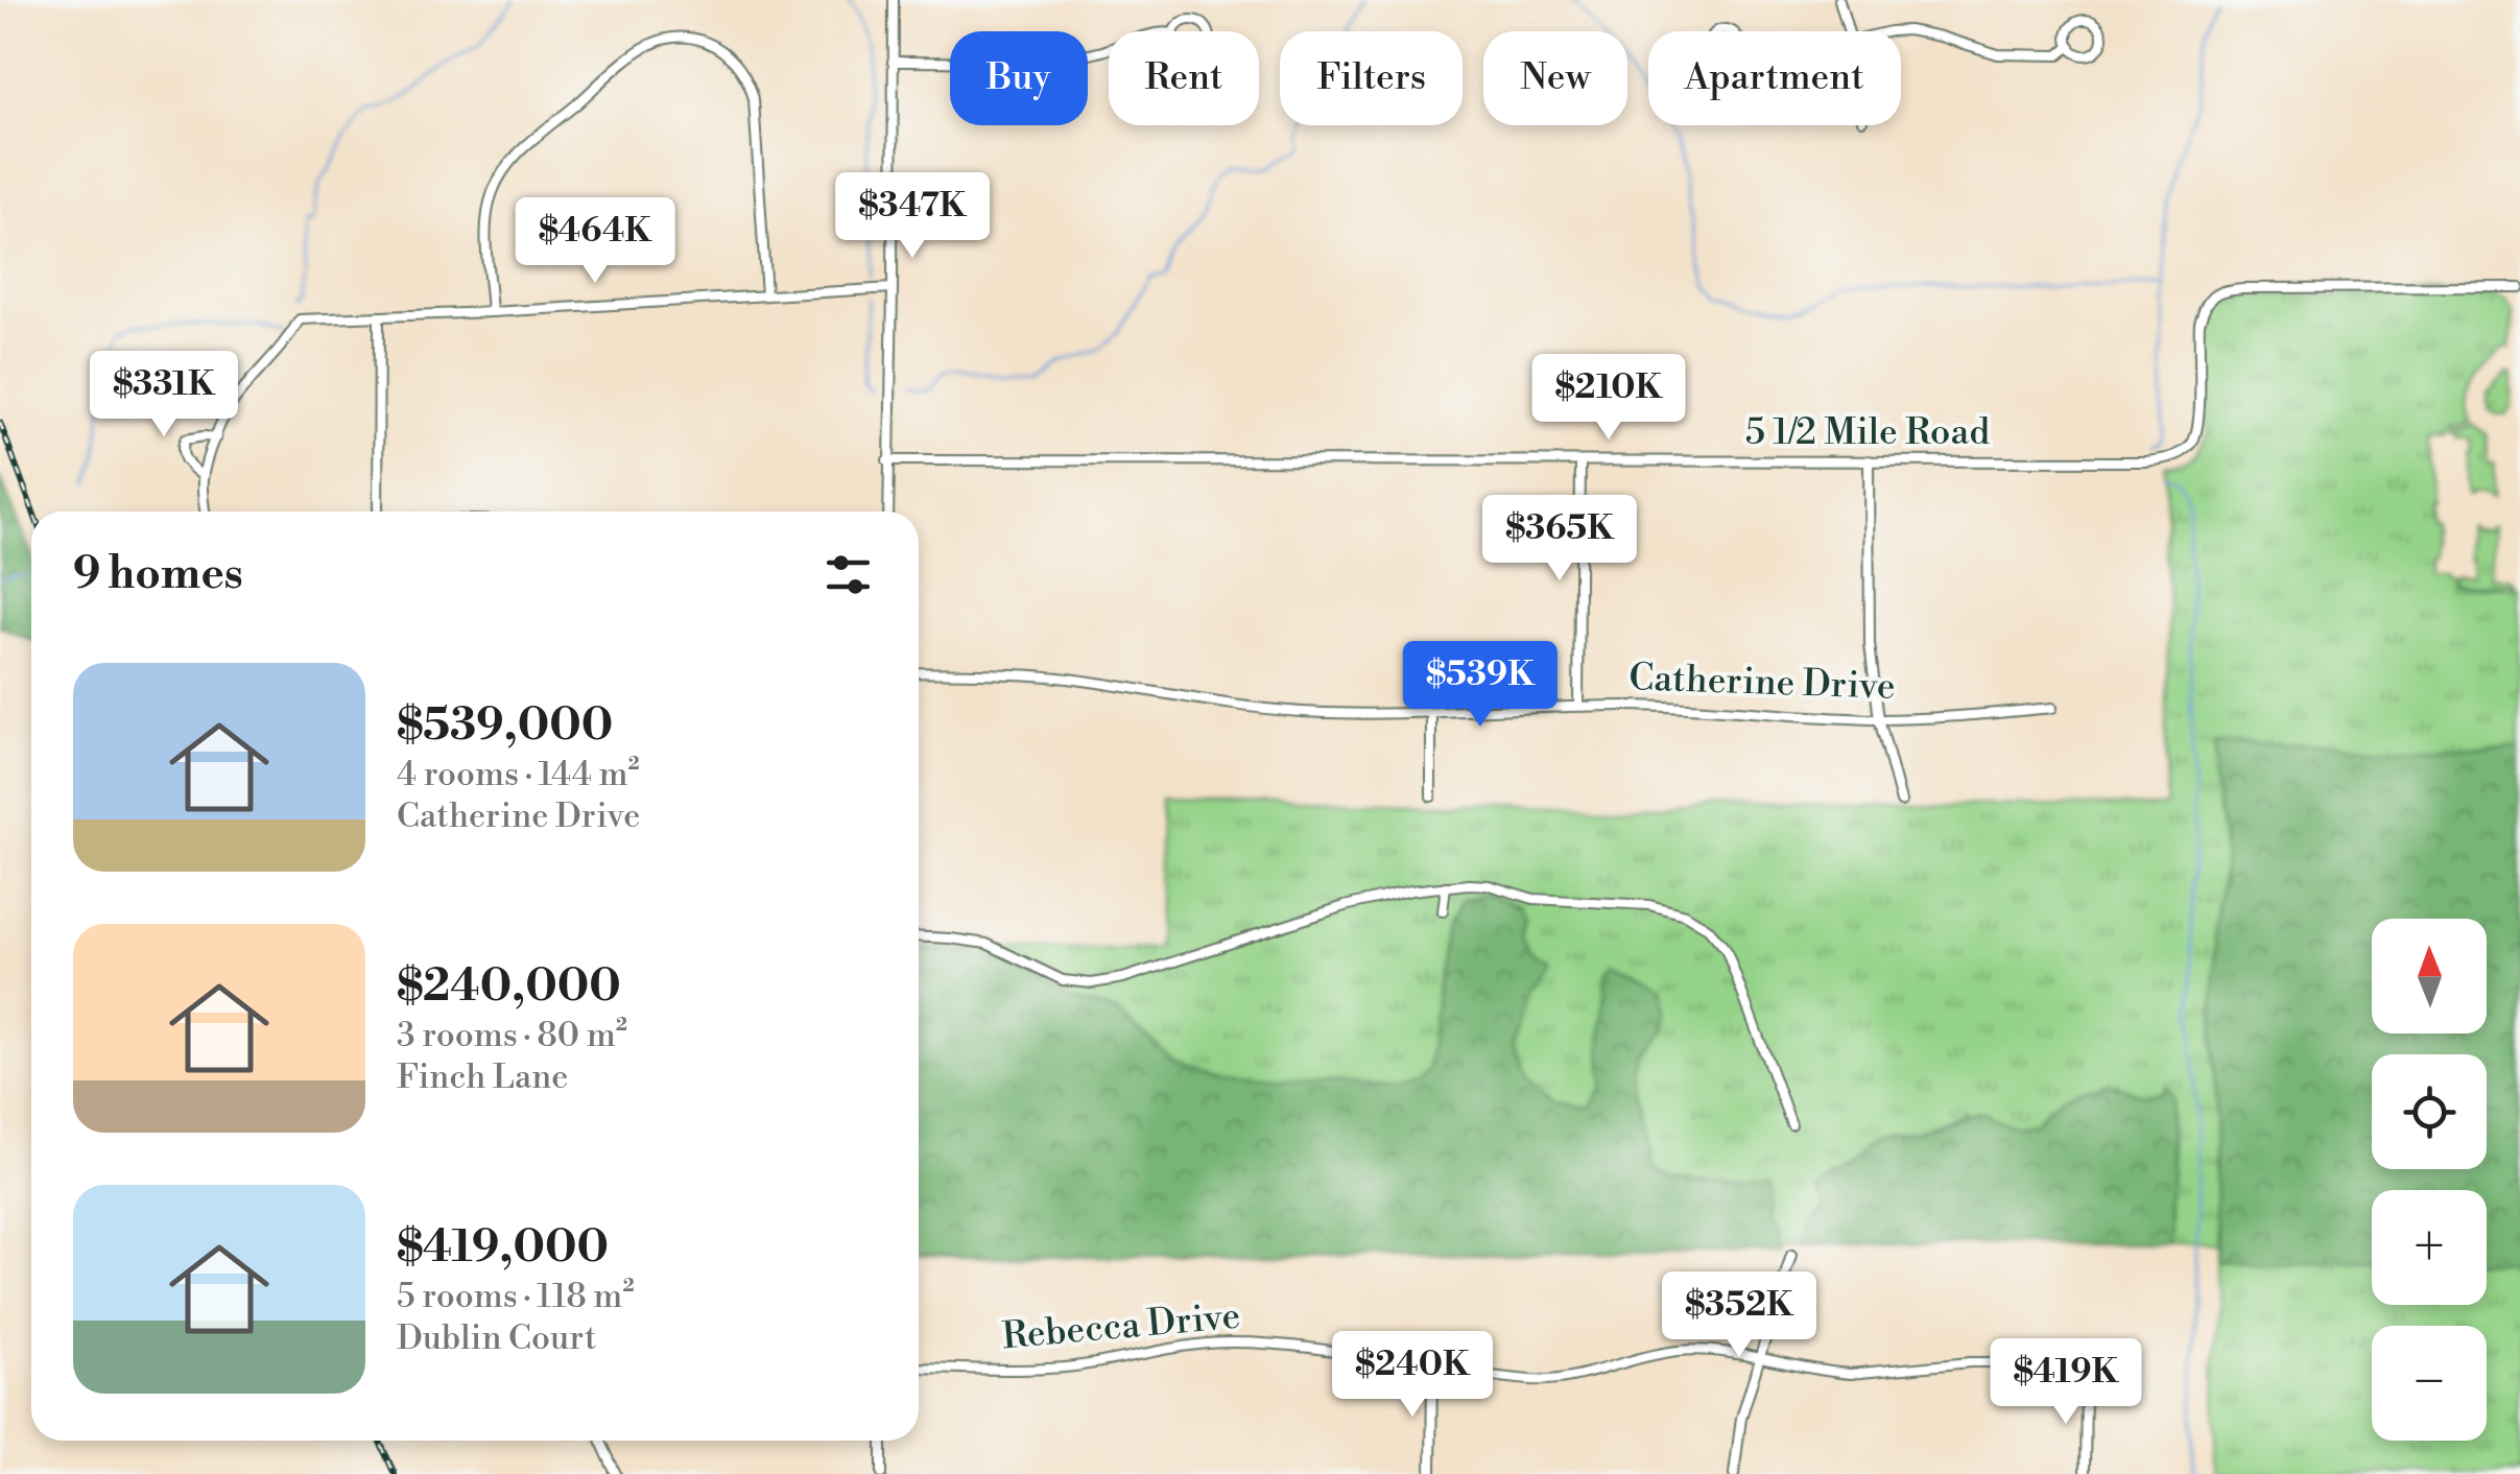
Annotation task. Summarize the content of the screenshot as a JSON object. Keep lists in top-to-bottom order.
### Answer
{
  "streets": {
    "street": ["5 1/2 Mile Road", "Catherine Drive", "Rebecca Drive"]
  },
  "north": "top",
  "page": {
    "chip": [
      "Buy",
      "Rent",
      "Filters",
      "New",
      "Apartment"
    ],
    "price": [
      "$347K",
      "$464K",
      "$331K",
      "$210K",
      "$365K",
      "$539K",
      "$352K",
      "$240K",
      "$419K"
    ],
    "heading": "9 homes",
    "list": [
      {
        "name": "$539,000",
        "note": "4 rooms · 144 m² · Catherine Drive"
      },
      {
        "name": "$240,000",
        "note": "3 rooms · 80 m² · Finch Lane"
      },
      {
        "name": "$419,000",
        "note": "5 rooms · 118 m² · Dublin Court"
      }
    ],
    "map_buttons": ["+", "−"]
  }
}
